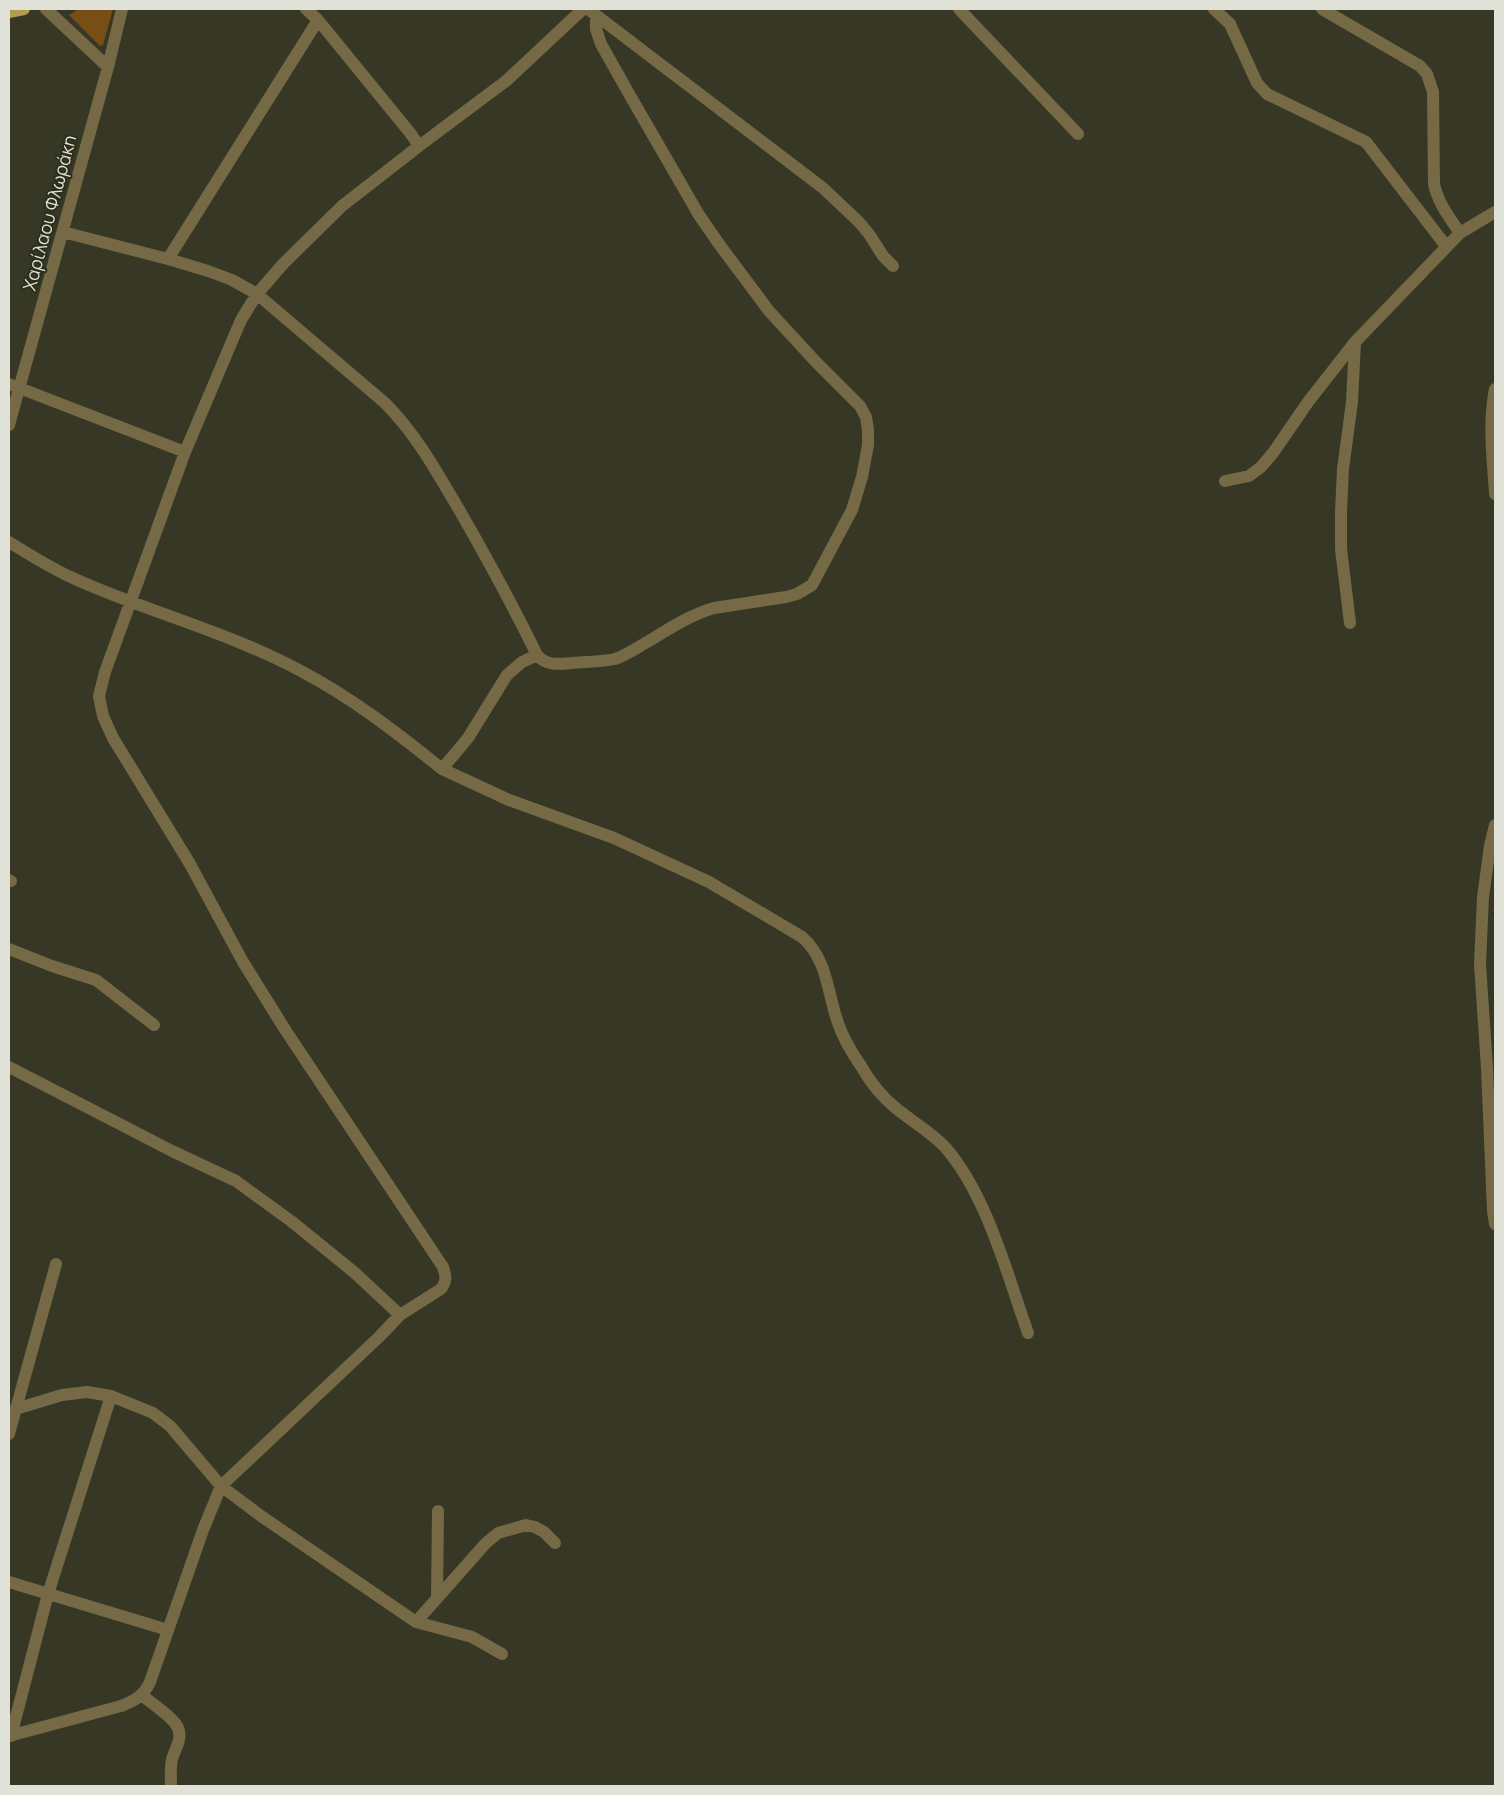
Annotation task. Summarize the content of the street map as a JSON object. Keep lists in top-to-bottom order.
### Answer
{
  "streets": {
    "street": ["Χαρίλαου Φλωράκη"]
  }
}
